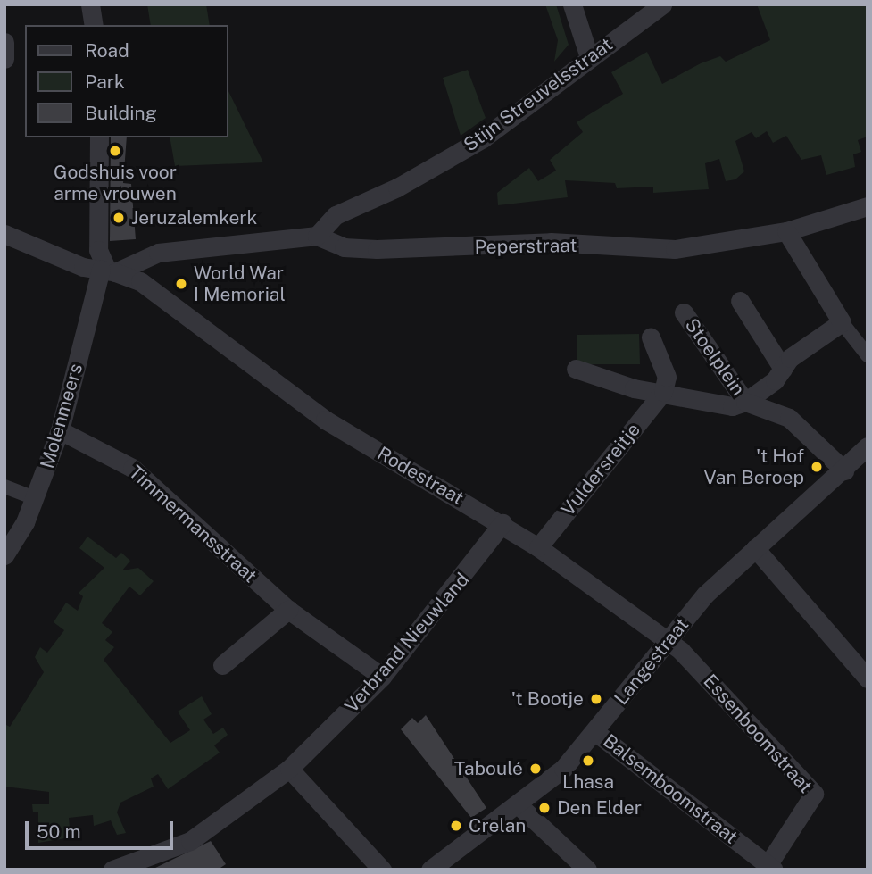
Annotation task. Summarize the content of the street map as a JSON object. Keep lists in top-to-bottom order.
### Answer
{
  "streets": {
    "street": [
      "Stijn Streuvelsstraat",
      "Peperstraat",
      "Stoelplein",
      "Molenmeers",
      "Vuldersreitje",
      "Rodestraat",
      "Timmermansstraat",
      "Verbrand Nieuwland",
      "Langestraat",
      "Essenboomstraat",
      "Balsemboomstraat"
    ]
  },
  "crossings": [
    ["Stijn Streuvelsstraat", "Peperstraat"],
    ["Peperstraat", "Molenmeers"],
    ["Peperstraat", "Rodestraat"],
    ["Molenmeers", "Rodestraat"],
    ["Molenmeers", "Timmermansstraat"],
    ["Vuldersreitje", "Rodestraat"],
    ["Rodestraat", "Verbrand Nieuwland"],
    ["Rodestraat", "Langestraat"],
    ["Rodestraat", "Essenboomstraat"],
    ["Timmermansstraat", "Verbrand Nieuwland"],
    ["Langestraat", "Essenboomstraat"],
    ["Langestraat", "Balsemboomstraat"],
    ["Essenboomstraat", "Balsemboomstraat"]
  ],
  "places": [
    "Godshuis voor arme vrouwen",
    "Jeruzalemkerk",
    "World War I Memorial",
    "'t Hof Van Beroep",
    "'t Bootje",
    "Lhasa",
    "Taboulé",
    "Den Elder",
    "Crelan"
  ],
  "legend": ["Road", "Park", "Building"],
  "scale_bar": "50 m"
}
